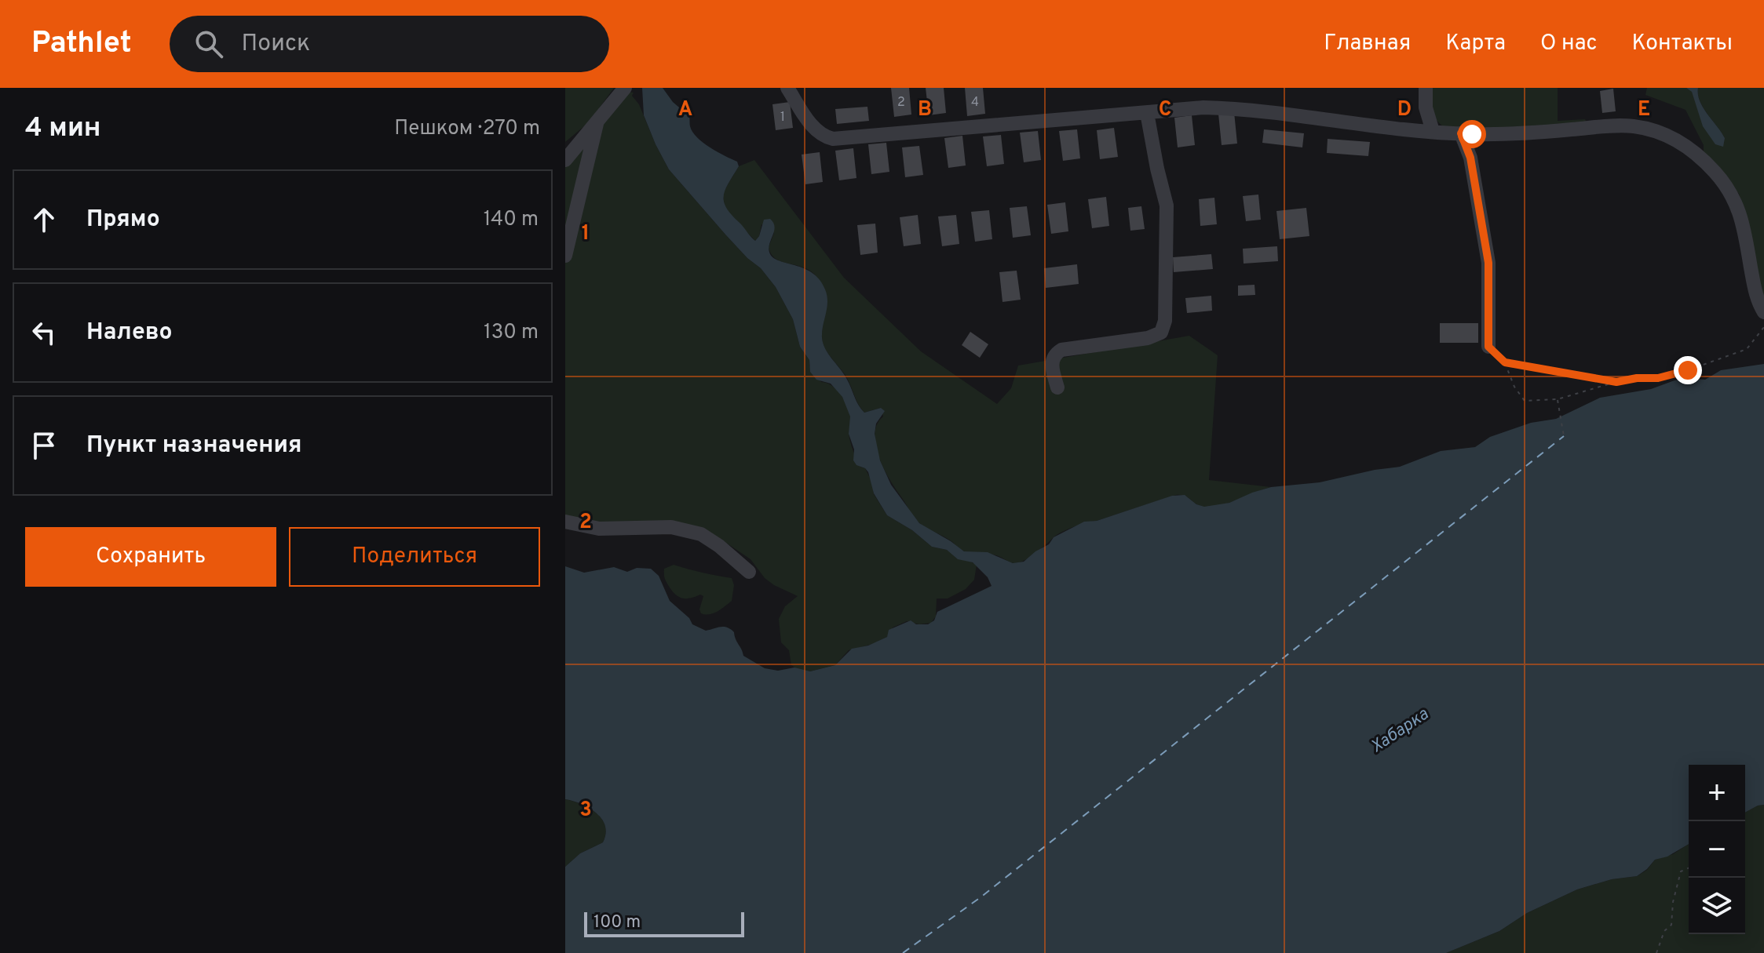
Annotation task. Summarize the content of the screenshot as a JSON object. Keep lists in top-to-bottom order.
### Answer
{
  "water": ["Хабарка"],
  "house_numbers": ["2", "4", "1"],
  "scale_bar": "100 m",
  "page": {
    "header": "Pathlet",
    "search": "Поиск",
    "nav": [
      "Главная",
      "Карта",
      "О нас",
      "Контакты"
    ],
    "heading": ["4 мин", "Пешком · 270 m"],
    "list": [
      ["Прямо", "140 m"],
      ["Налево", "130 m"],
      "Пункт назначения"
    ],
    "buttons": ["Сохранить", "Поделиться"],
    "map_buttons": ["+", "−"],
    "scale": "100 m"
  },
  "grid": {
    "columns": [
      "A",
      "B",
      "C",
      "D",
      "E"
    ],
    "rows": ["1", "2", "3"]
  }
}
